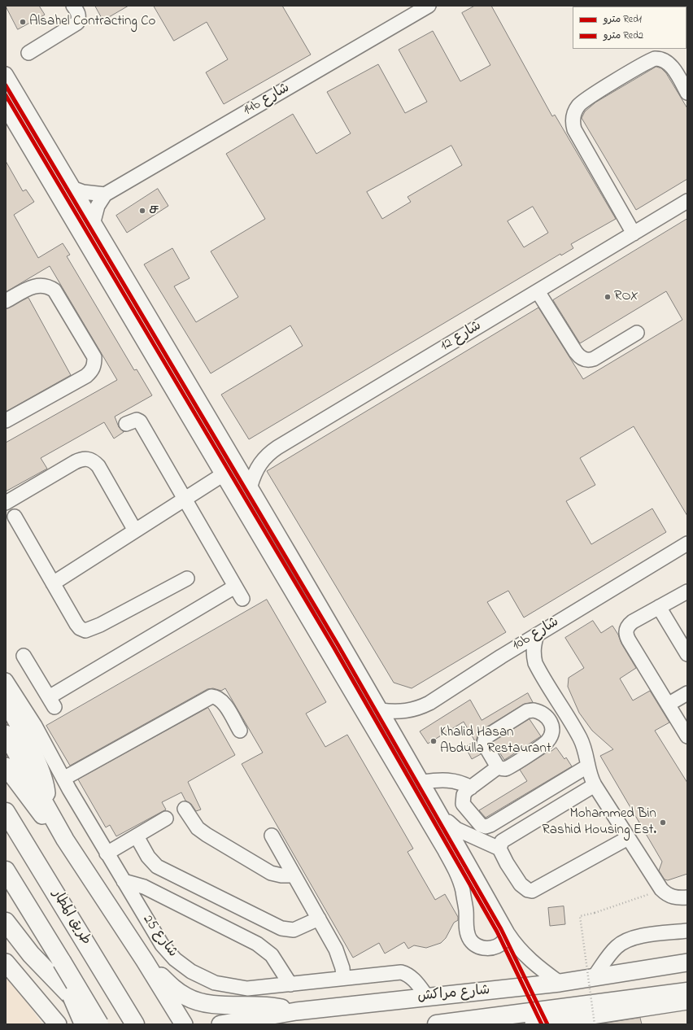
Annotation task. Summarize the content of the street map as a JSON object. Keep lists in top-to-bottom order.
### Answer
{
  "streets": {
    "highway": ["طريق المطار"],
    "main road": ["شارع مراكش"],
    "street": [
      "14b شارع",
      "شارع 12",
      "10b شارع",
      "شارع 25"
    ]
  },
  "crossings": [
    ["شارع 25", "شارع مراكش"]
  ],
  "places": [
    "Alsahel Contracting Co",
    "ச",
    "ROX",
    "Khalid Hasan Abdulla Restaurant",
    "Mohammed Bin Rashid Housing Est."
  ],
  "lines": ["metro line Red1", "metro line Red2"],
  "legend": ["مترو Red1", "مترو Red2"]
}
